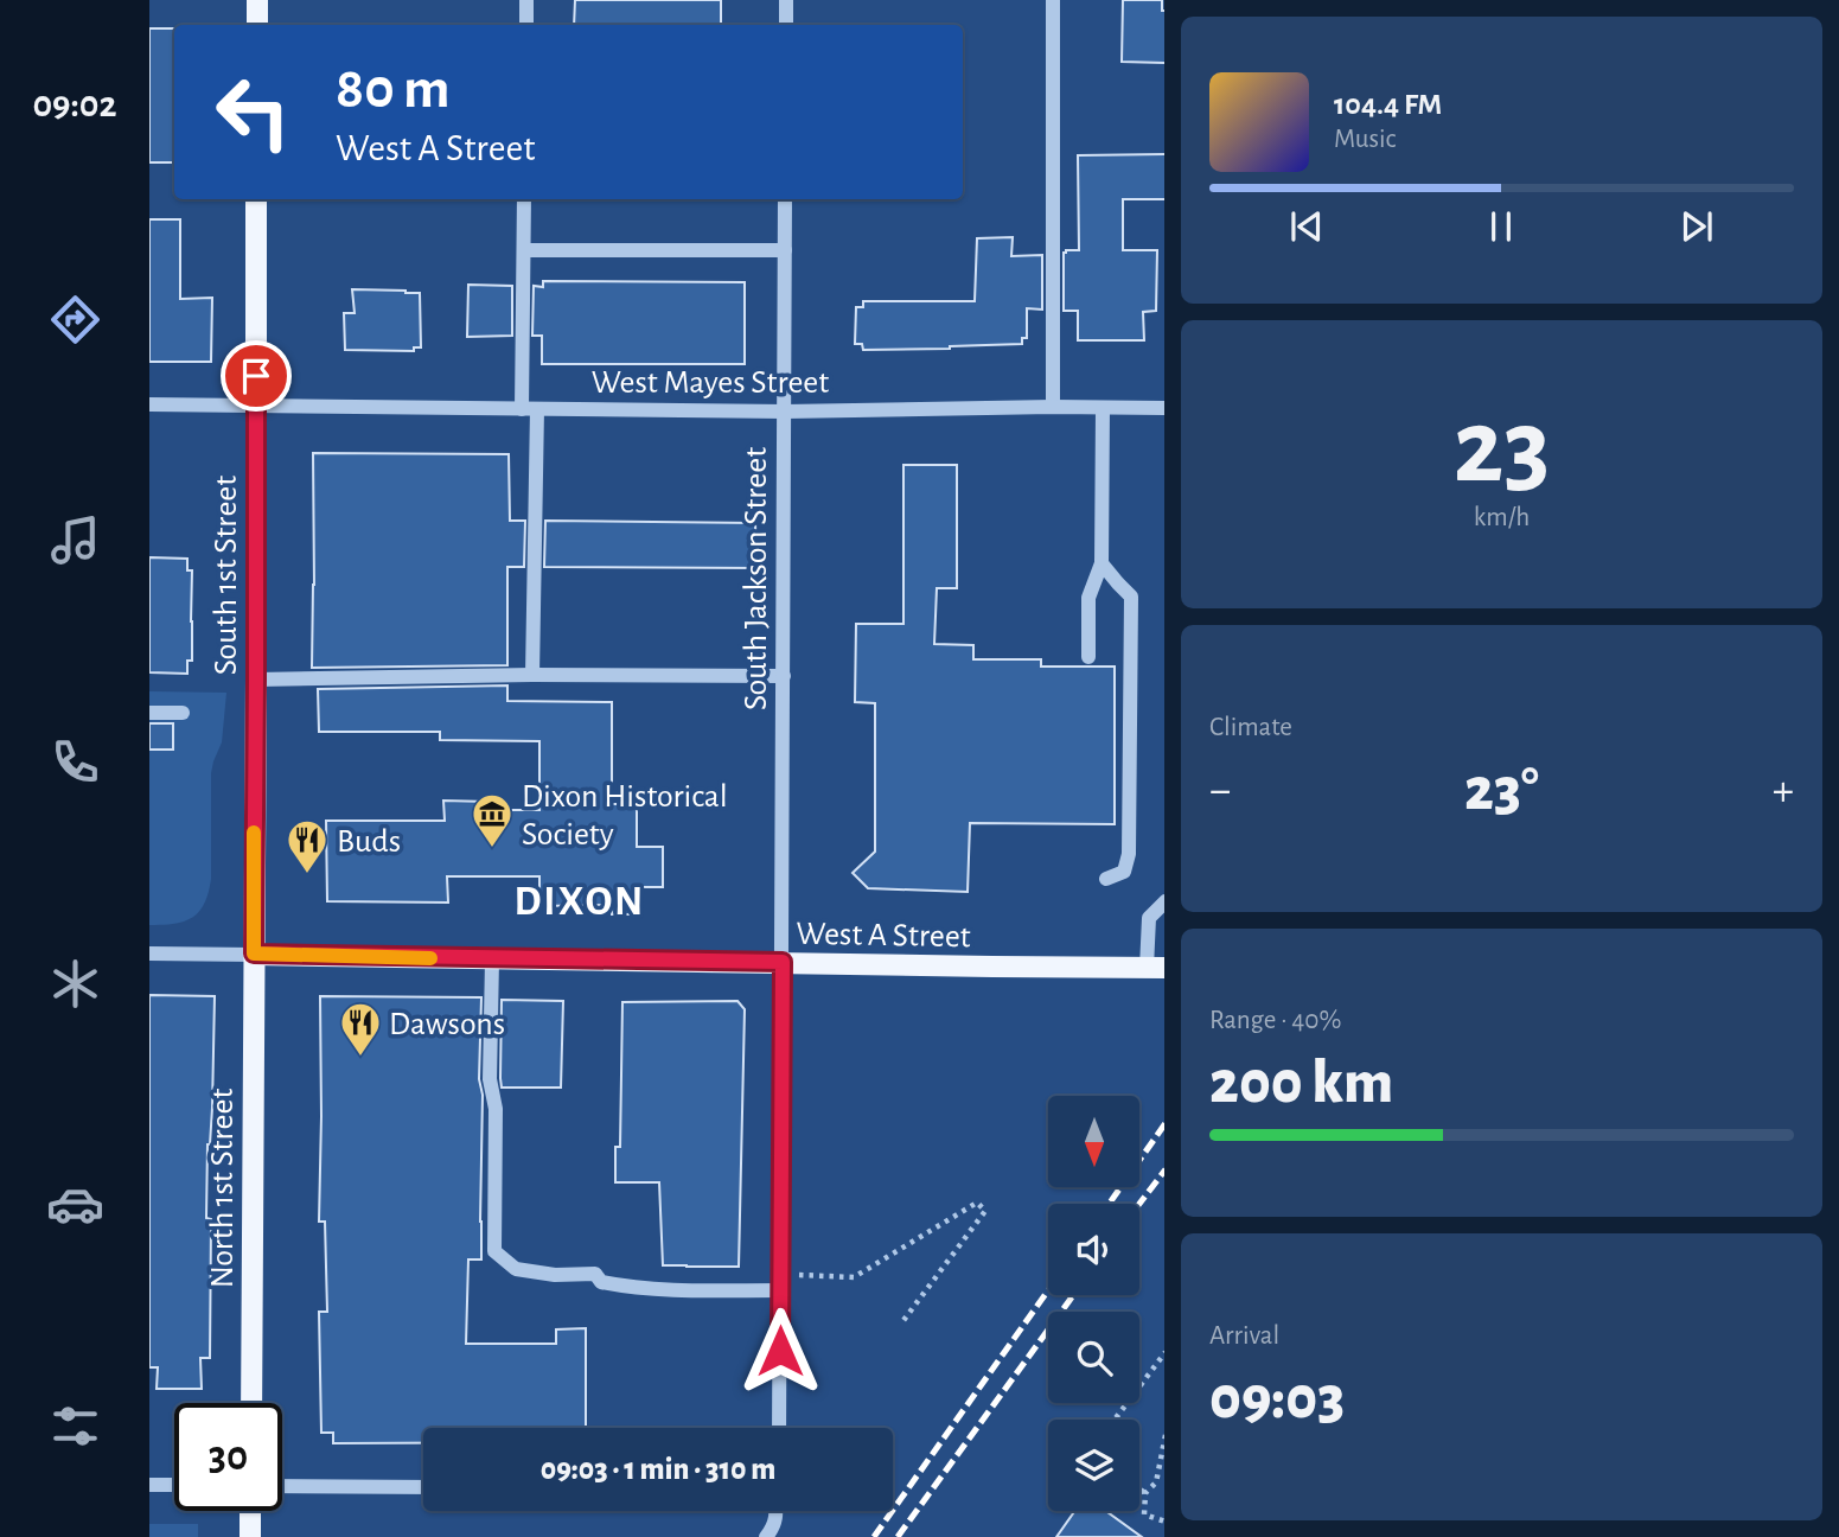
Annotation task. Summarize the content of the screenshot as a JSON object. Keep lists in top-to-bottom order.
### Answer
{
  "streets": {
    "main road": ["South 1st Street", "West A Street", "North 1st Street"],
    "street": ["West Mayes Street", "South Jackson Street"]
  },
  "crossings": [
    ["West Mayes Street", "South 1st Street"],
    ["West Mayes Street", "South Jackson Street"],
    ["South 1st Street", "West A Street"],
    ["South 1st Street", "North 1st Street"],
    ["South Jackson Street", "West A Street"],
    ["West A Street", "North 1st Street"]
  ],
  "districts": ["DIXON"],
  "places": {
    "museum": ["Dixon Historical Society"],
    "restaurant": ["Buds", "Dawsons"]
  },
  "north": "bottom",
  "page": {
    "tabs": "09:02",
    "turn": ["80 m", "West A Street"],
    "song": ["104.4 FM", "Music"],
    "tile": [
      ["23", "km/h"],
      "Climate",
      ["Range · 40%", "200 km"],
      ["Arrival", "09:03"]
    ],
    "heat": ["−", "23°", "+"],
    "limit": "30",
    "trip": "09:03 · 1 min · 310 m"
  }
}
